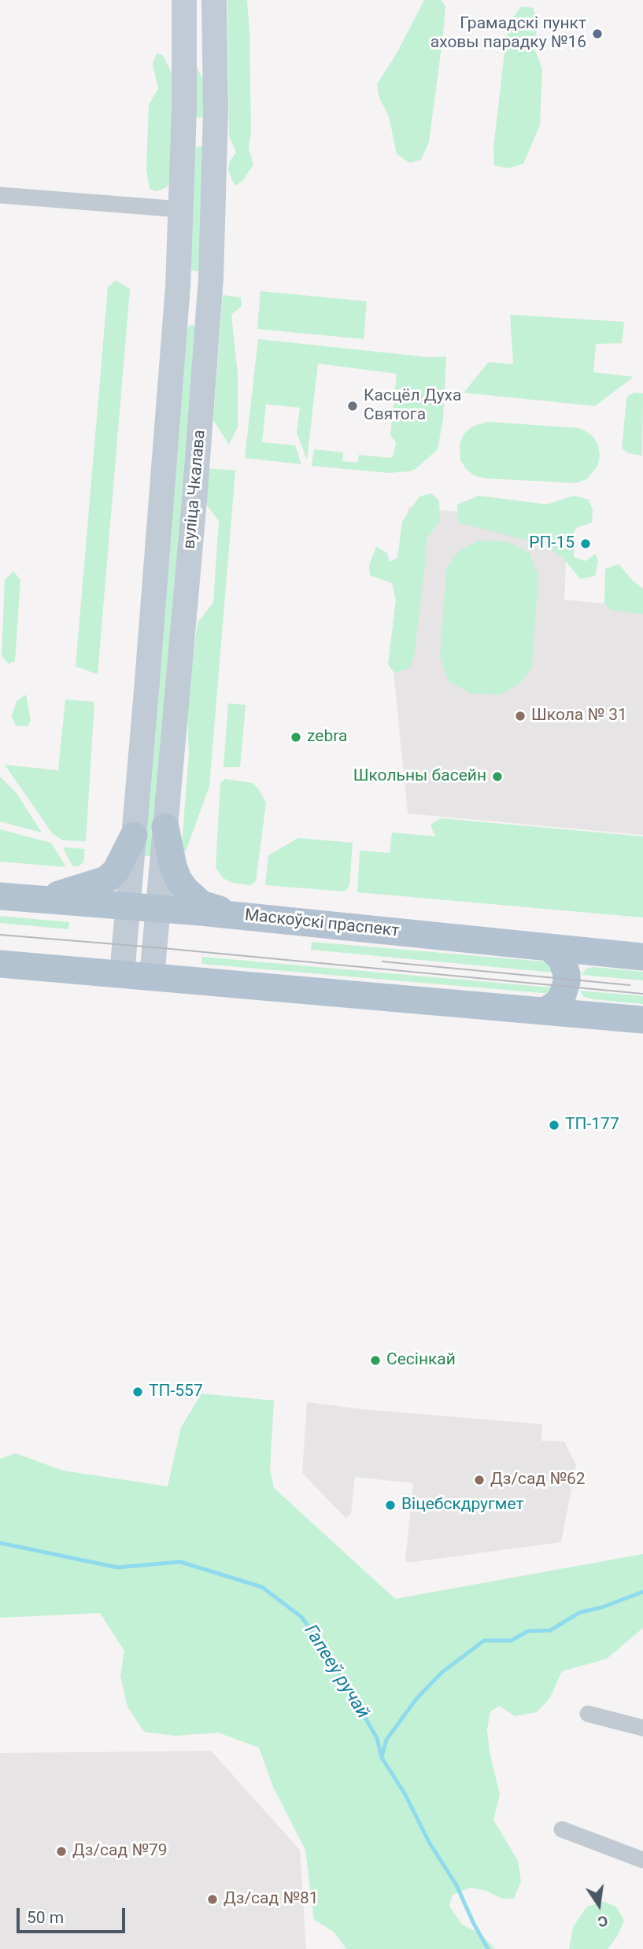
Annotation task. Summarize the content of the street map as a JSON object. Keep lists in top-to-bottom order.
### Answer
{
  "streets": {
    "main road": ["вуліца Чкалава", "Маскоўскі праспект"]
  },
  "crossings": [
    ["вуліца Чкалава", "Маскоўскі праспект"]
  ],
  "water": ["Гапееў ручай"],
  "places": [
    "Грамадскі пункт аховы парадку №16",
    "Касцёл Духа Святога",
    "РП-15",
    "Школа № 31",
    "zebra",
    "Школьны басейн",
    "ТП-177",
    "Сесінкай",
    "ТП-557",
    "Дз/сад №62",
    "Віцебскдругмет",
    "Дз/сад №79",
    "Дз/сад №81"
  ],
  "scale_bar": "50 m",
  "north": "bottom"
}
